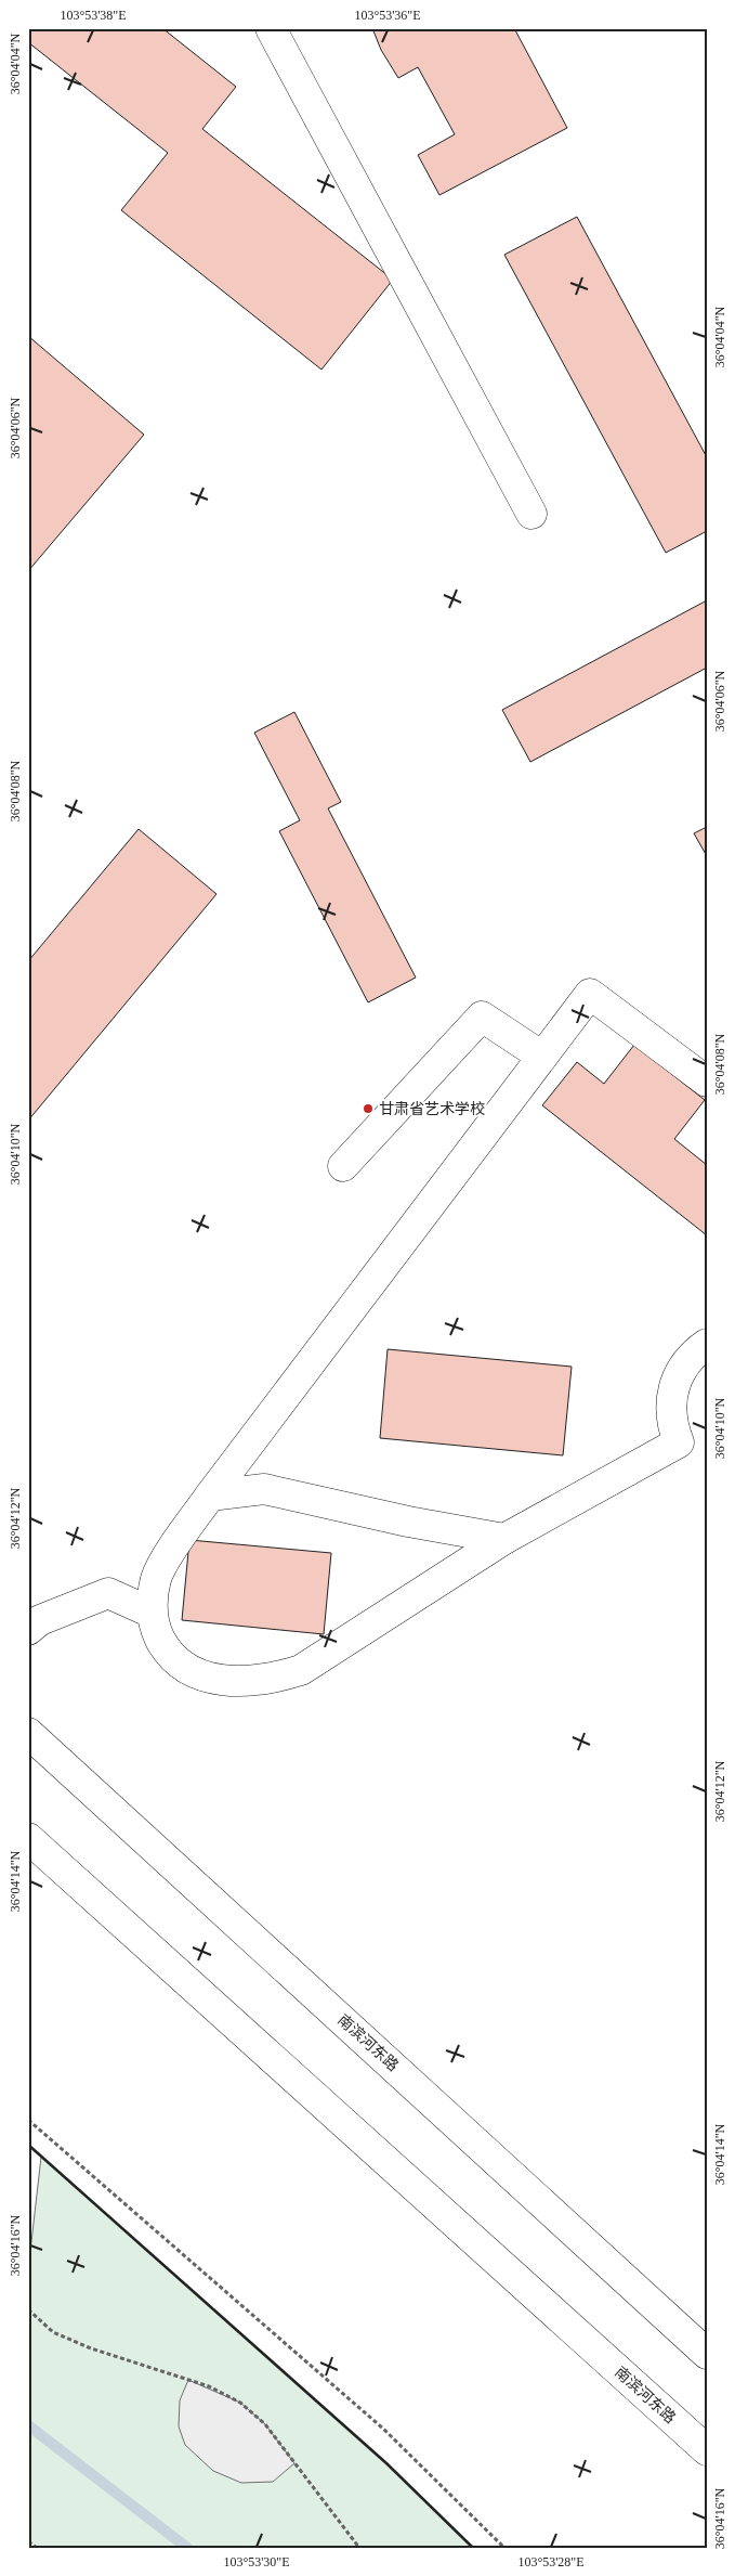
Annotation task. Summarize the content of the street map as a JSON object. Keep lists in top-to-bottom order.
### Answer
{
  "streets": {
    "main road": ["南滨河东路"]
  },
  "places": ["甘肃省艺术学校"],
  "coordinates": [
    "103°53'38\"E",
    "103°53'36\"E",
    "36°04'04\"N",
    "36°04'06\"N",
    "36°04'08\"N",
    "36°04'10\"N",
    "36°04'12\"N",
    "36°04'14\"N",
    "36°04'16\"N",
    "103°53'30\"E",
    "103°53'28\"E"
  ]
}
